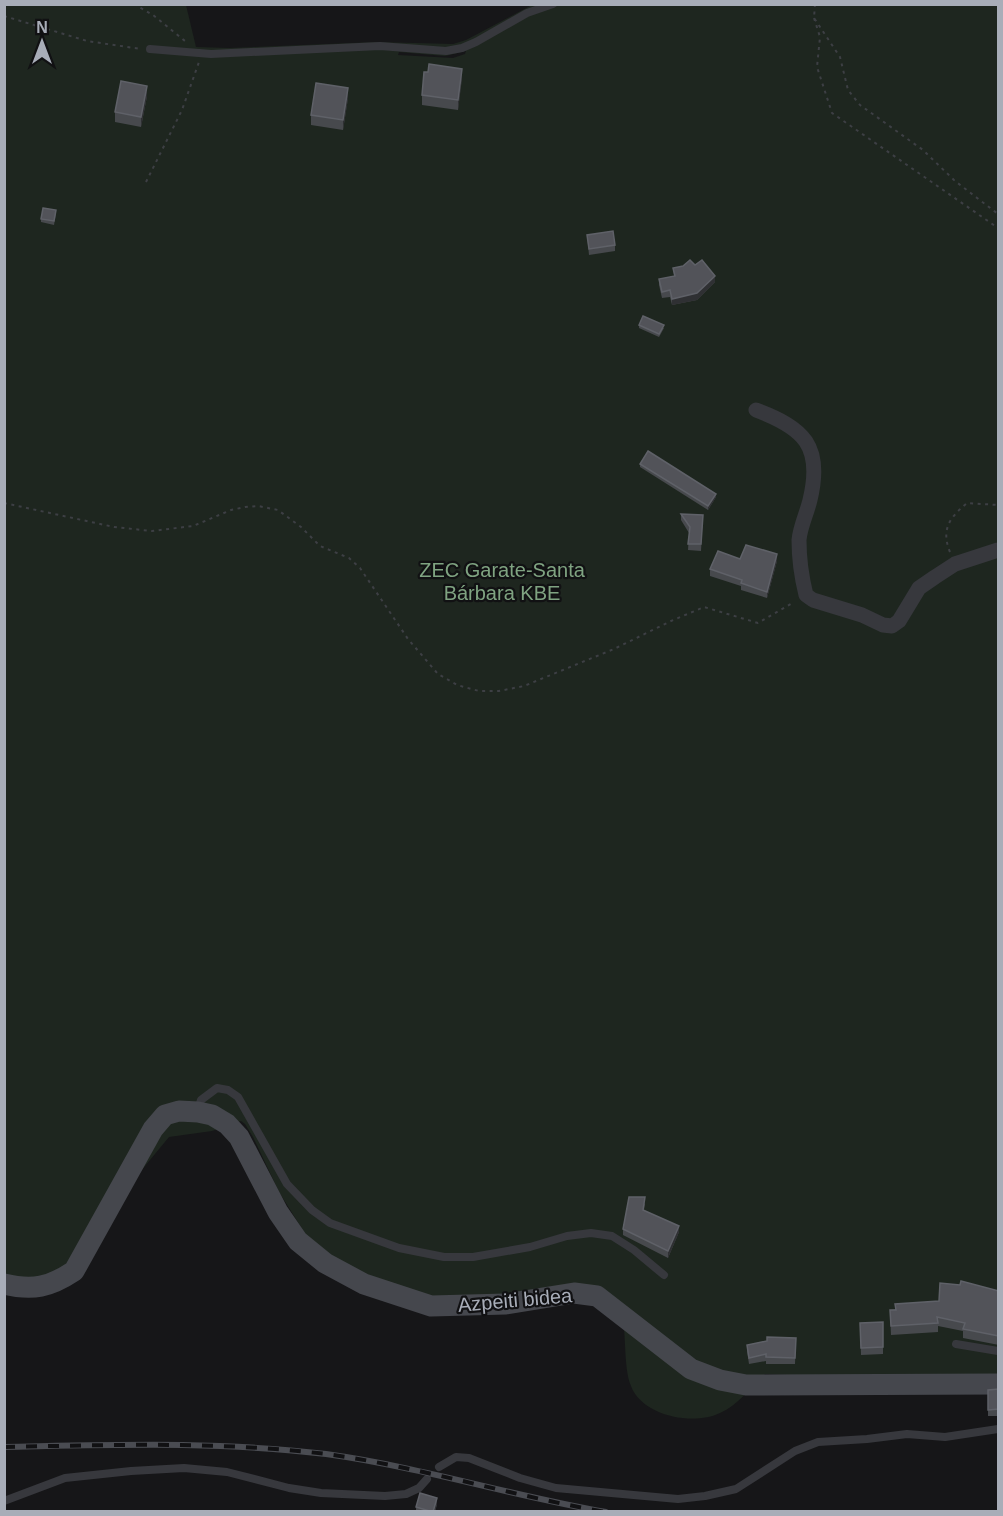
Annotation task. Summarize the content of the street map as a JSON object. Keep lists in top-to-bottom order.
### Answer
{
  "streets": {
    "main road": ["Azpeiti bidea"]
  },
  "parks": ["ZEC Garate-Santa Bárbara KBE"],
  "north": "top"
}
